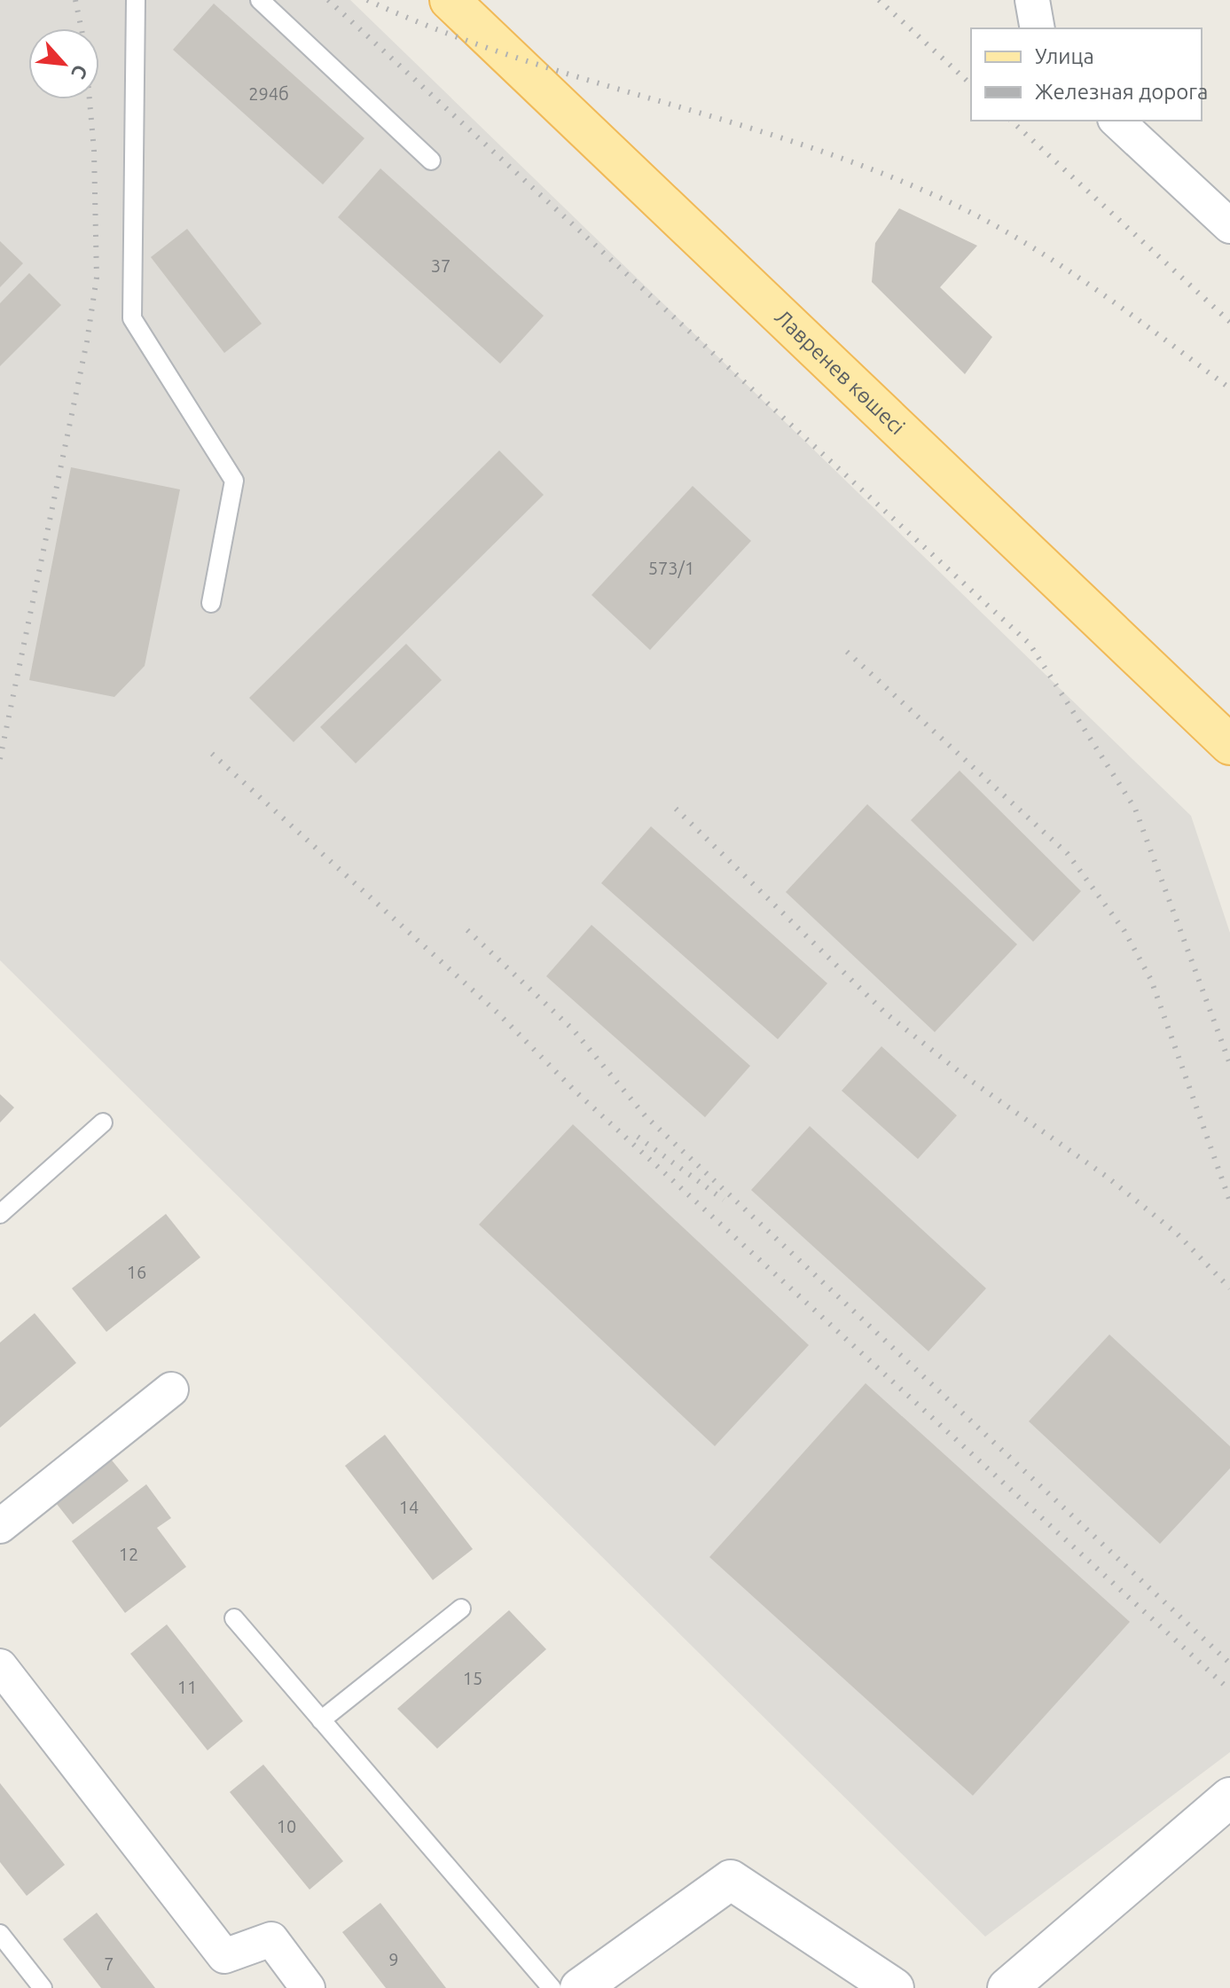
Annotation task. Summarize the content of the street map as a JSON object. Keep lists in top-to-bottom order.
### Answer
{
  "streets": {
    "main road": ["Лавренев көшесі"]
  },
  "house_numbers": [
    "294б",
    "37",
    "573/1",
    "16",
    "14",
    "12",
    "15",
    "11",
    "10",
    "9",
    "7"
  ],
  "legend": ["Улица", "Железная дорога"],
  "north": "bottom right"
}
